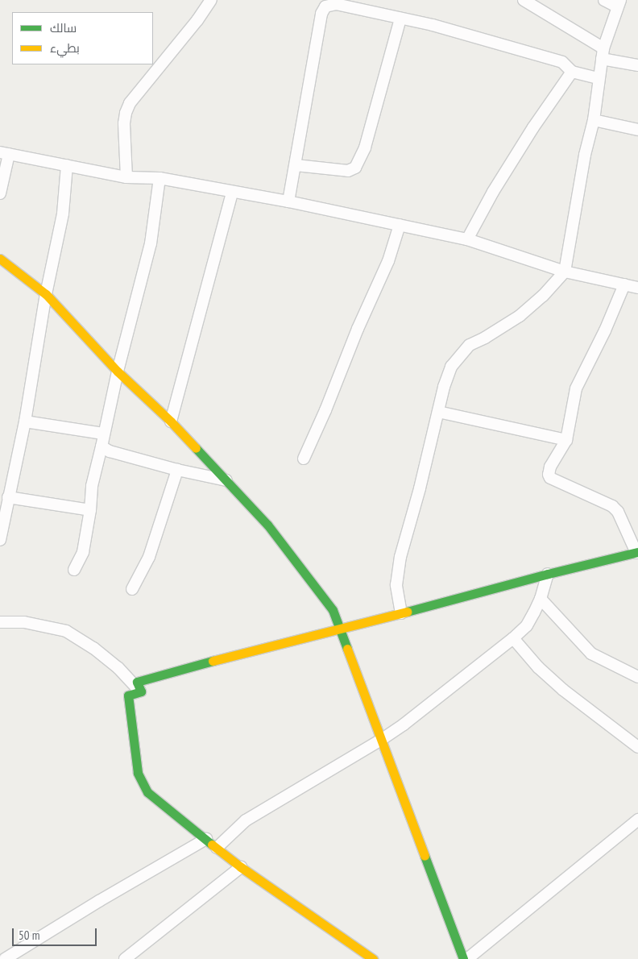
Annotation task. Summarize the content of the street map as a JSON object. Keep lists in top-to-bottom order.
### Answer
{
  "legend": ["سالك", "بطيء"],
  "scale_bar": "50 m"
}
